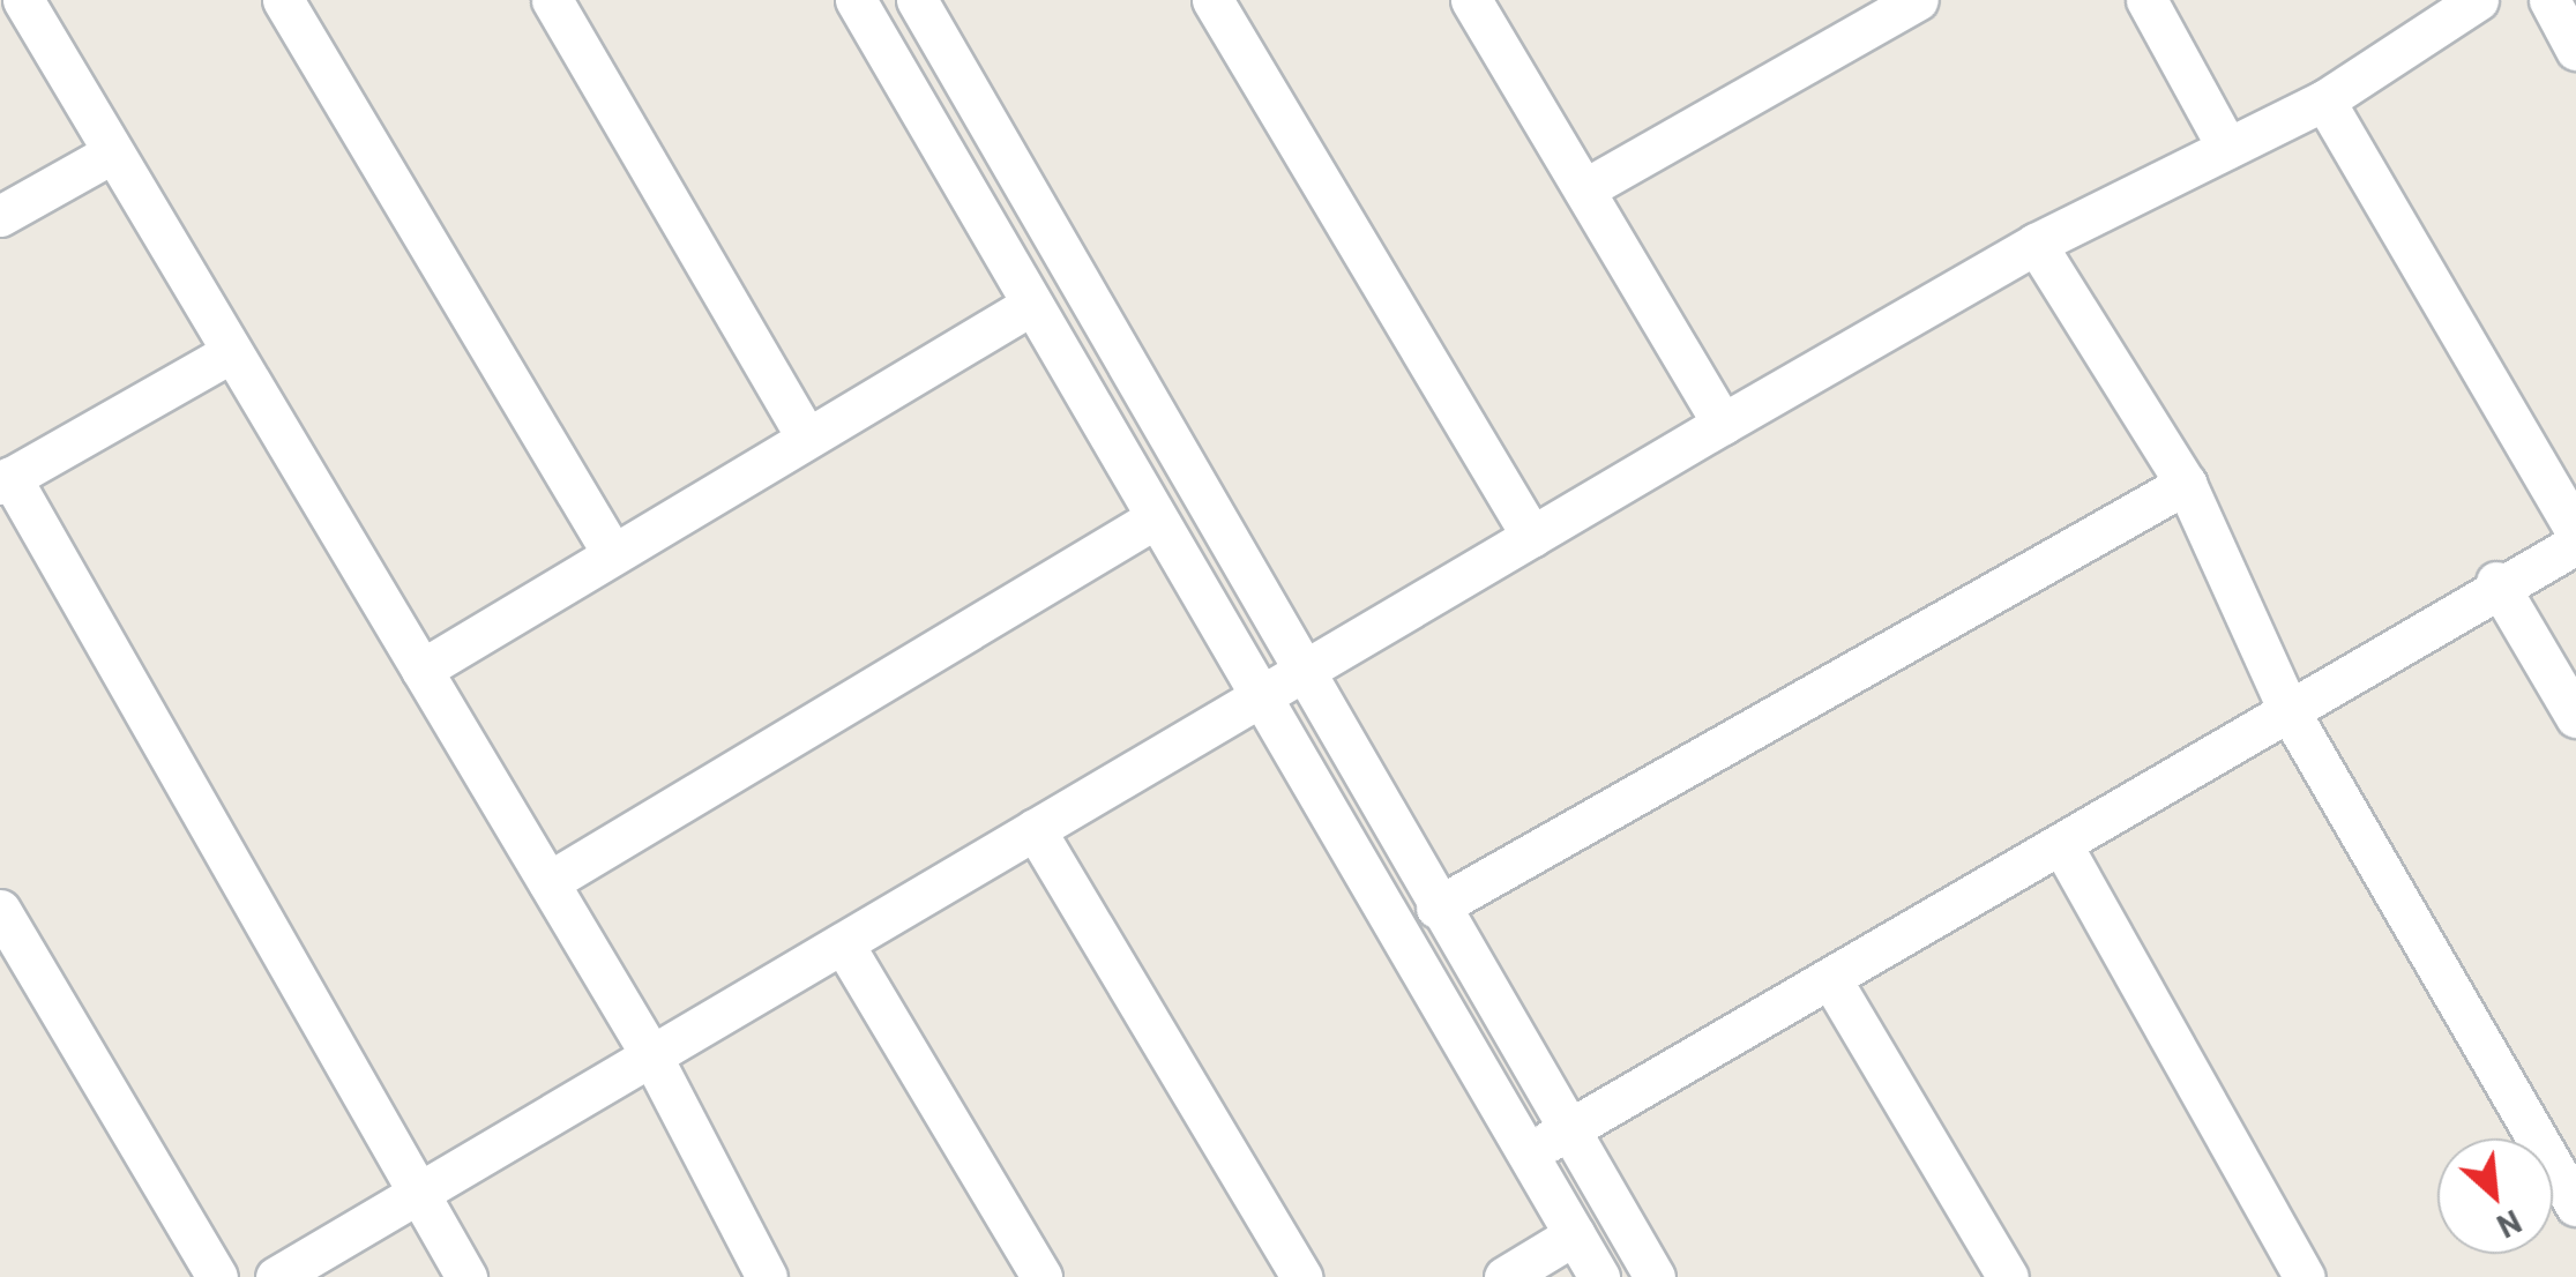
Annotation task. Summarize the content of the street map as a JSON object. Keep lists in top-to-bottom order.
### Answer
{
  "north": "bottom right"
}
